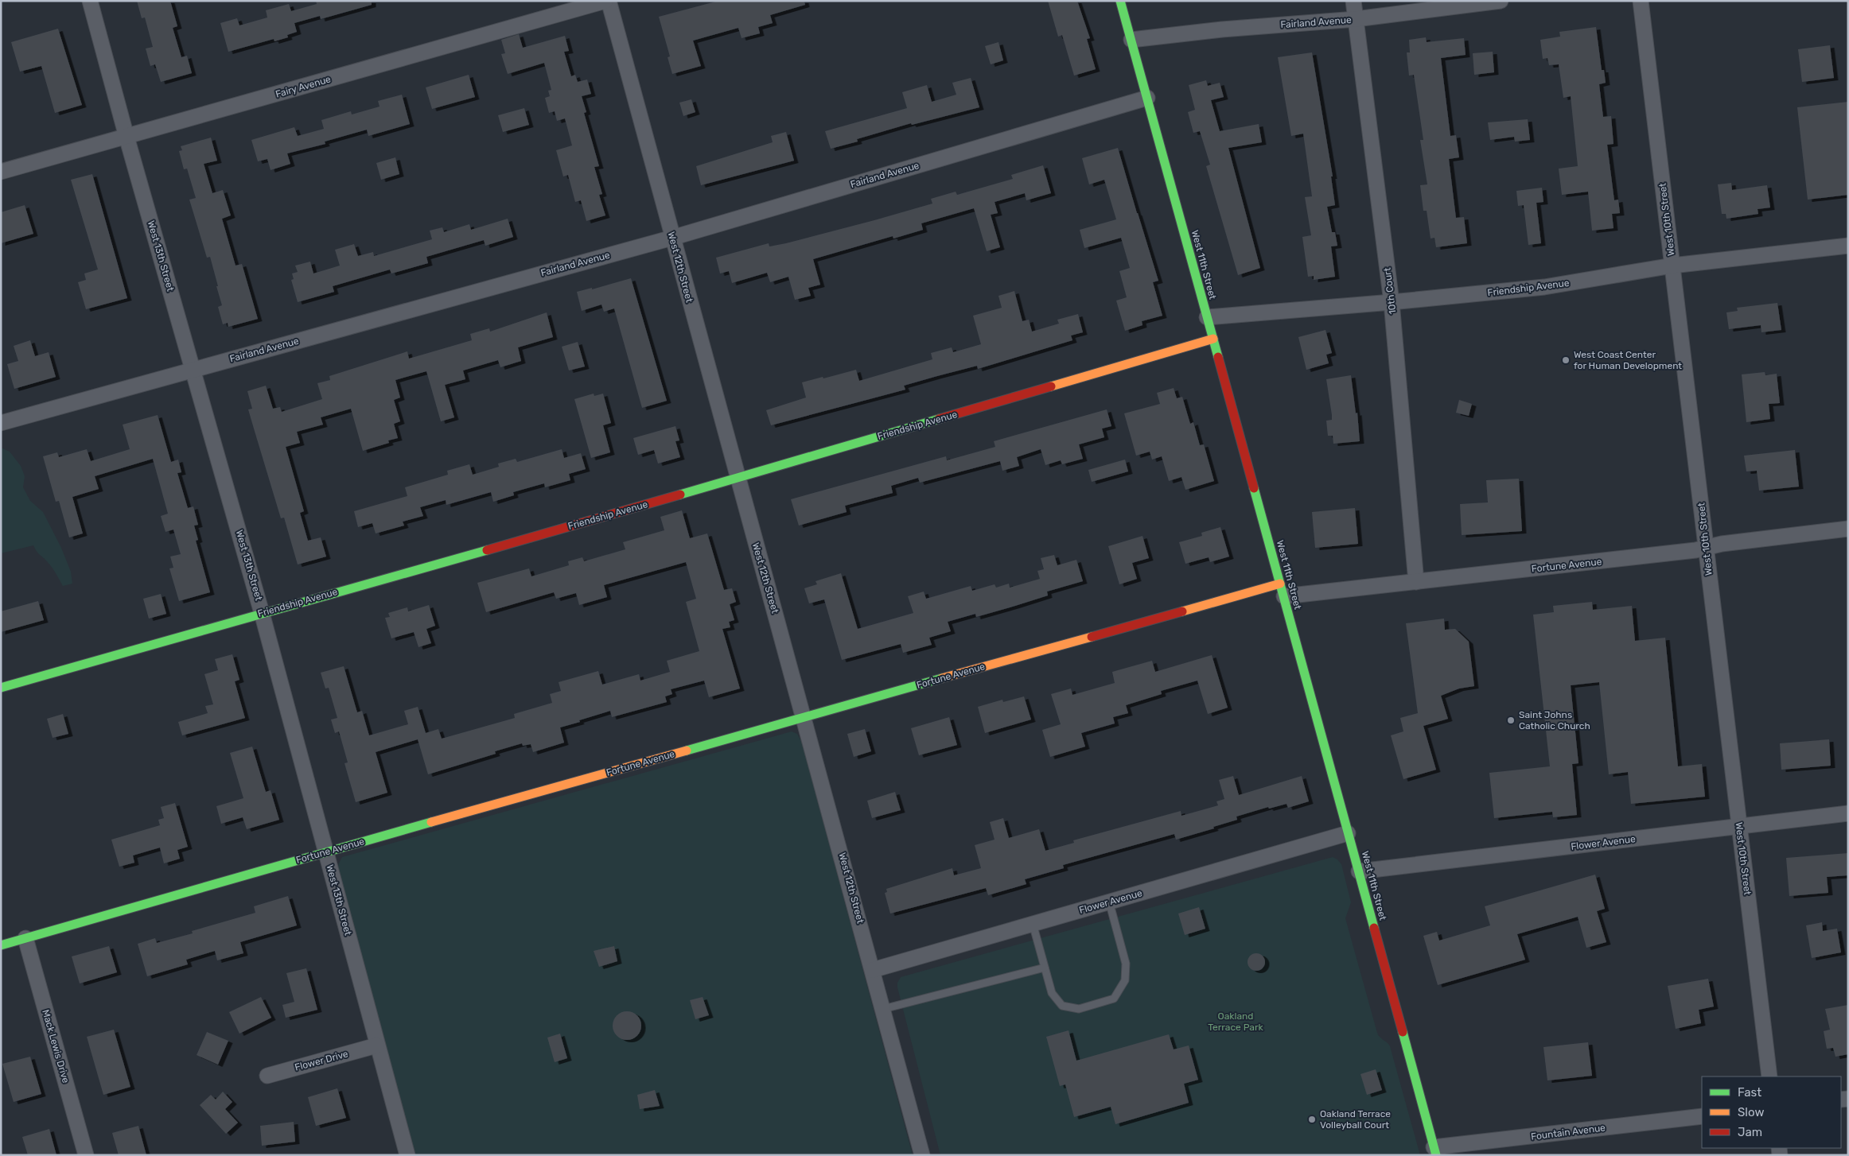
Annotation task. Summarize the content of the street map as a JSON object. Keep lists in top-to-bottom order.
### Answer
{
  "streets": {
    "street": [
      "Fairland Avenue",
      "Fairy Avenue",
      "West 10th Street",
      "West 13th Street",
      "West 11th Street",
      "West 12th Street",
      "Friendship Avenue",
      "10th Court",
      "Fortune Avenue",
      "Flower Avenue",
      "Mack Lewis Drive",
      "Flower Drive",
      "Fountain Avenue"
    ]
  },
  "crossings": [
    ["Fairland Avenue", "West 13th Street"],
    ["Fairland Avenue", "West 11th Street"],
    ["Fairland Avenue", "West 12th Street"],
    ["Fairland Avenue", "10th Court"],
    ["Fairy Avenue", "West 13th Street"],
    ["West 10th Street", "Friendship Avenue"],
    ["West 10th Street", "Fortune Avenue"],
    ["West 10th Street", "Flower Avenue"],
    ["West 13th Street", "Friendship Avenue"],
    ["West 13th Street", "Fortune Avenue"],
    ["West 13th Street", "Flower Drive"],
    ["West 11th Street", "Friendship Avenue"],
    ["West 11th Street", "Fortune Avenue"],
    ["West 11th Street", "Flower Avenue"],
    ["West 11th Street", "Fountain Avenue"],
    ["West 12th Street", "Friendship Avenue"],
    ["West 12th Street", "Fortune Avenue"],
    ["West 12th Street", "Flower Avenue"],
    ["Friendship Avenue", "10th Court"],
    ["10th Court", "Fortune Avenue"],
    ["Fortune Avenue", "Mack Lewis Drive"]
  ],
  "parks": ["Oakland Terrace Park"],
  "places": ["West Coast Center for Human Development", "Saint Johns Catholic Church", "Oakland Terrace Volleyball Court"],
  "legend": ["Fast", "Slow", "Jam"]
}
